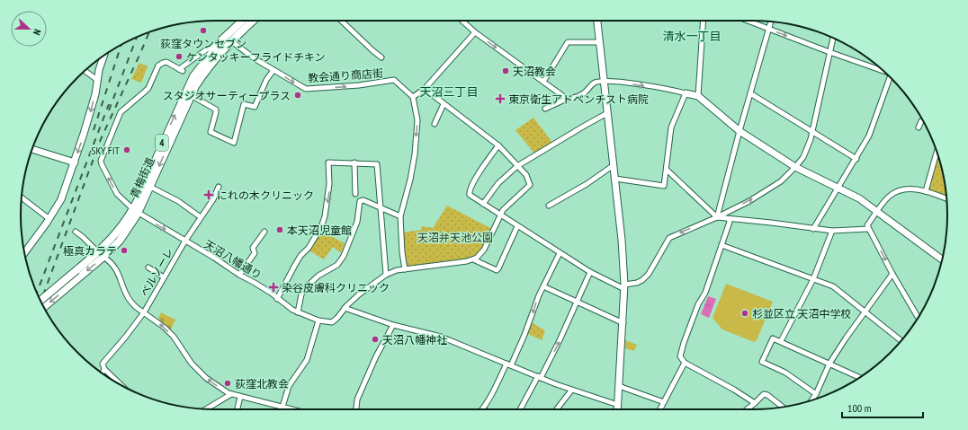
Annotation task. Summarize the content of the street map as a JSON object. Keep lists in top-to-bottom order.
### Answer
{
  "streets": {
    "main road": ["4", "青梅街道"],
    "street": ["教会通り商店街", "天沼八幡通り", "ベルソーレ"]
  },
  "crossings": [
    ["教会通り商店街", "青梅街道"],
    ["教会通り商店街", "天沼八幡通り"],
    ["青梅街道", "天沼八幡通り"],
    ["天沼八幡通り", "ベルソーレ"]
  ],
  "one_way": ["教会通り商店街"],
  "districts": ["清水一丁目", "天沼三丁目"],
  "parks": ["天沼弁天池公園"],
  "places": {
    "other": [
      "荻窪タウンセブン",
      "ケンタッキーフライドチキン",
      "天沼教会",
      "スタジオサーティープラス",
      "SKY FIT",
      "本天沼児童館",
      "極真カラテ",
      "杉並区立 天沼中学校",
      "天沼八幡神社",
      "荻窪北教会"
    ],
    "health": ["東京衛生アドベンチスト病院", "にれの木クリニック", "染谷皮膚科クリニック"]
  },
  "scale_bar": "100 m",
  "north": "right"
}
